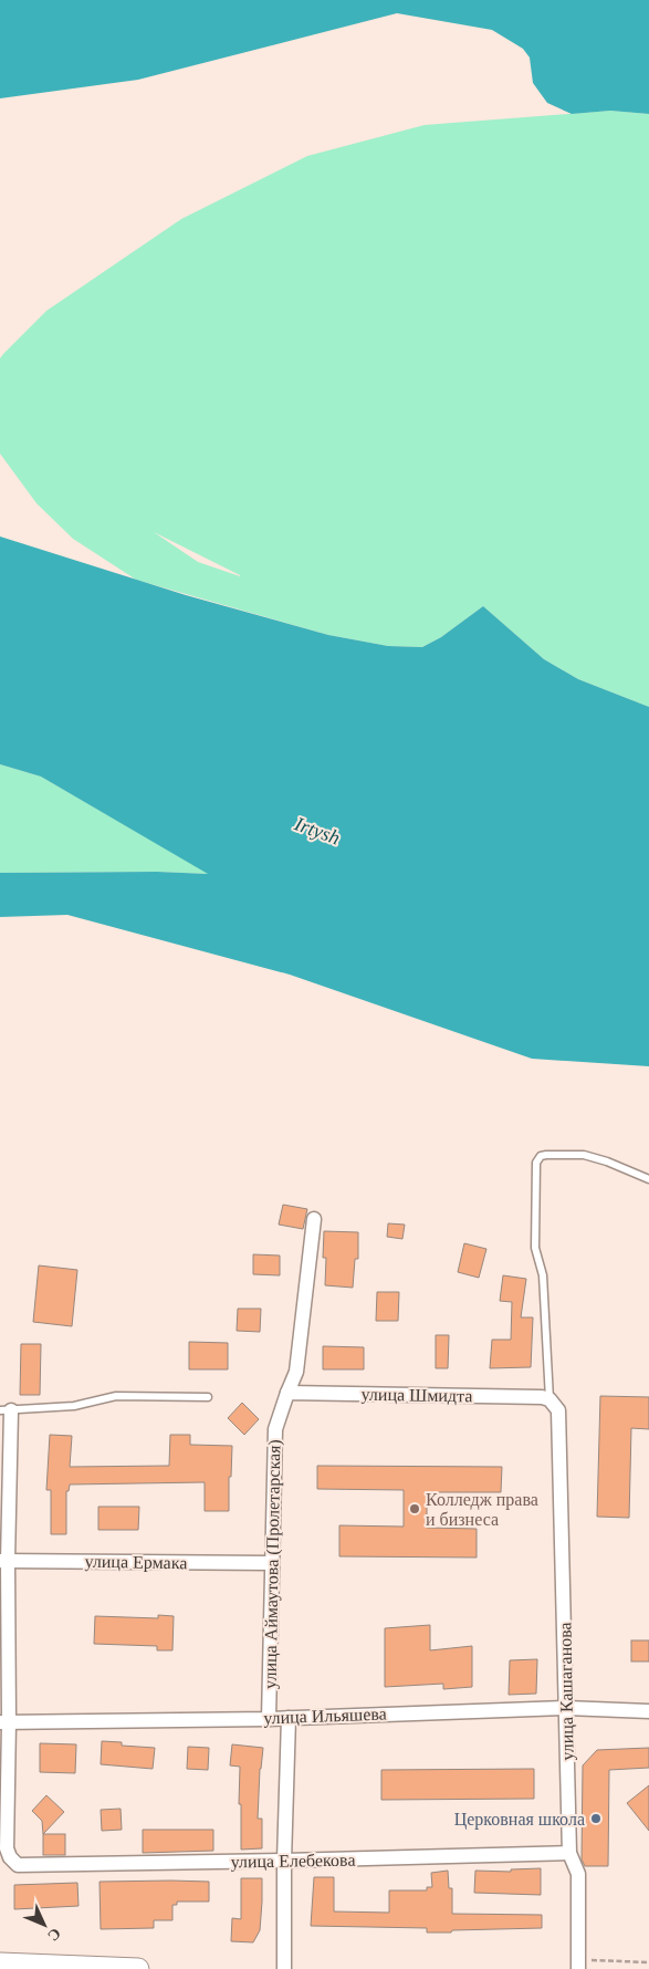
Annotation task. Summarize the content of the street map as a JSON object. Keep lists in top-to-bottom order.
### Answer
{
  "streets": {
    "street": [
      "улица Шмидта",
      "улица Ермака",
      "улица Аймаутова (Пролетарская)",
      "улица Кашаганова",
      "улица Ильяшева",
      "улица Елебекова"
    ]
  },
  "crossings": [
    ["улица Шмидта", "улица Аймаутова (Пролетарская)"],
    ["улица Шмидта", "улица Кашаганова"],
    ["улица Ермака", "улица Аймаутова (Пролетарская)"],
    ["улица Аймаутова (Пролетарская)", "улица Ильяшева"],
    ["улица Кашаганова", "улица Ильяшева"],
    ["улица Кашаганова", "улица Елебекова"],
    ["улица Ильяшева", "улица Елебекова"]
  ],
  "water": ["Irtysh"],
  "places": ["Колледж права и бизнеса", "Церковная школа"],
  "north": "bottom right"
}
